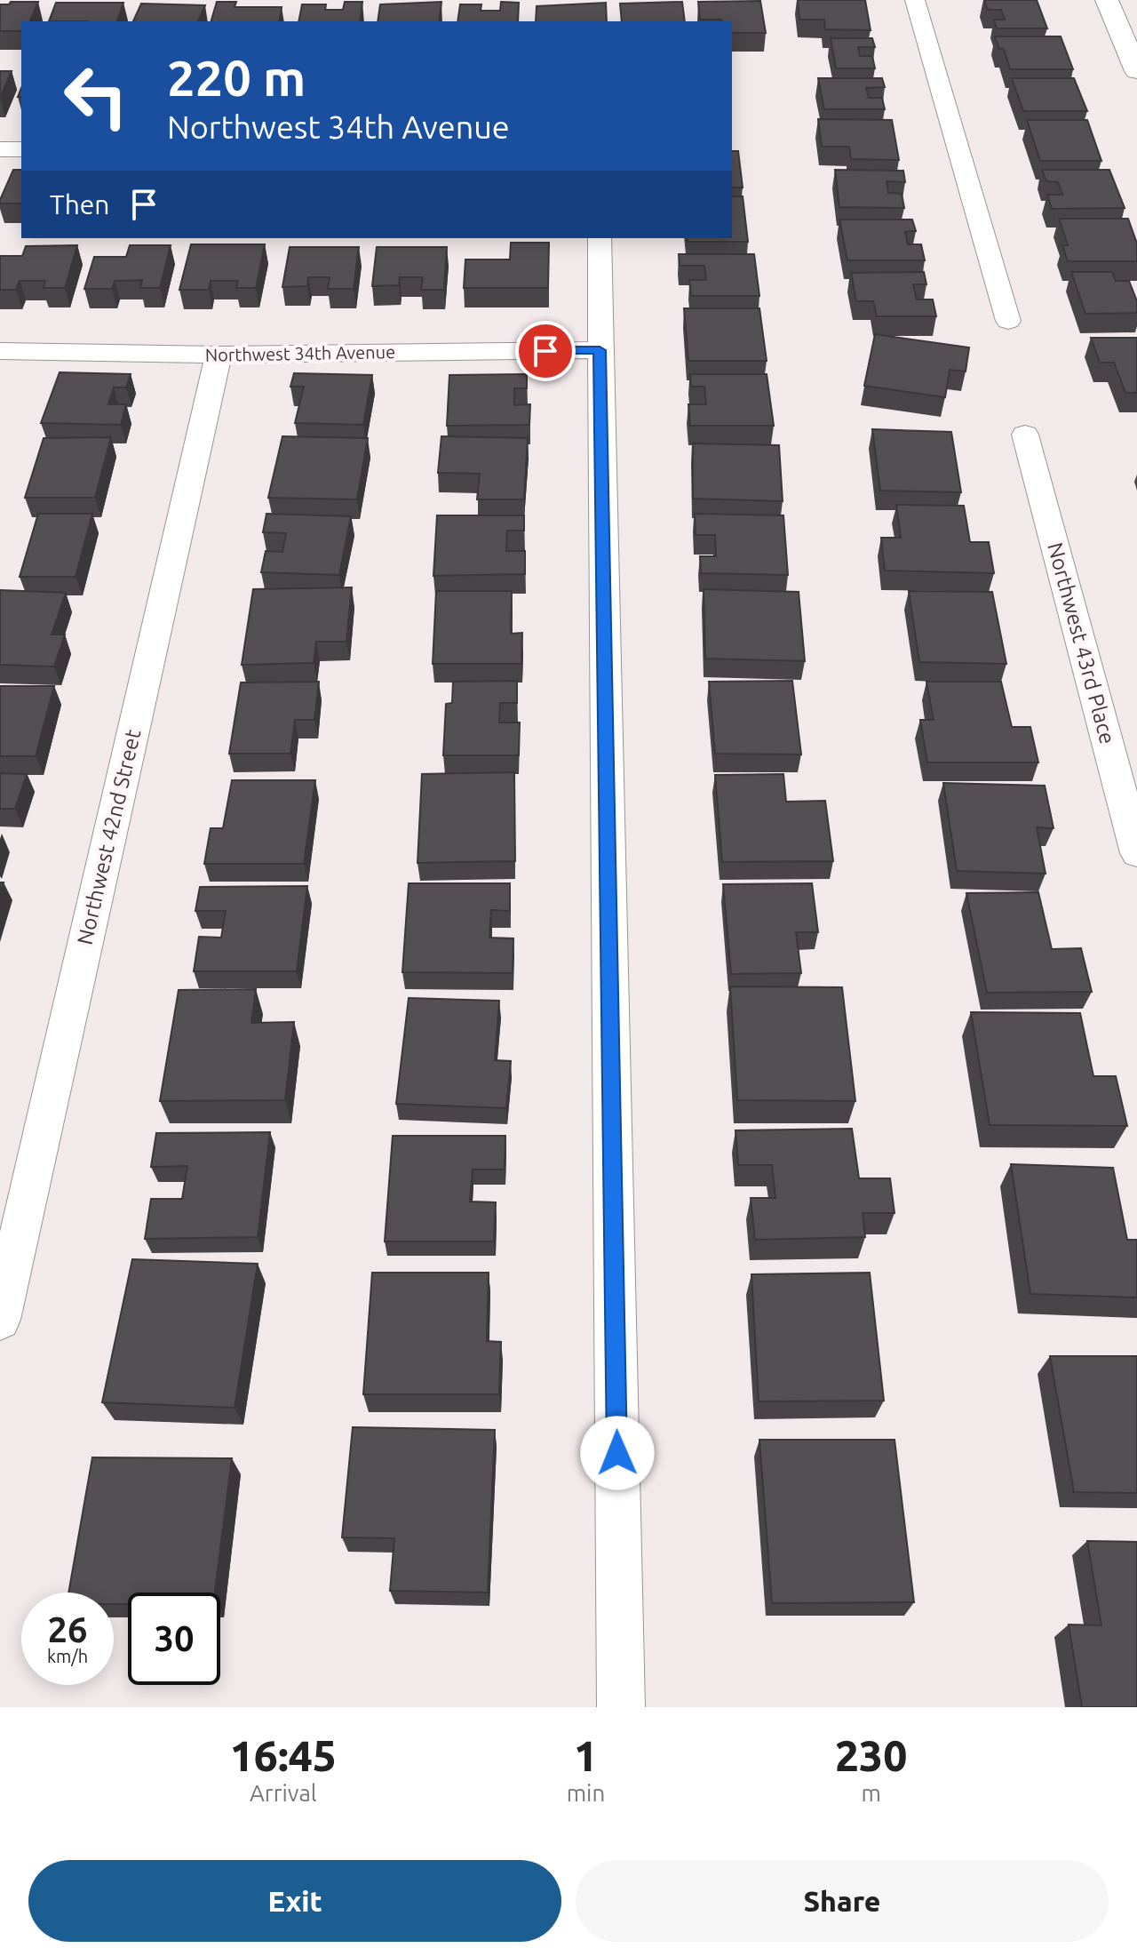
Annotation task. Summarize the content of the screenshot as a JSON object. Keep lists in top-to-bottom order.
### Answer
{
  "streets": {
    "street": ["Northwest 34th Avenue", "Northwest 43rd Place", "Northwest 42nd Street"]
  },
  "crossings": [
    ["Northwest 34th Avenue", "Northwest 42nd Street"]
  ],
  "page": {
    "turn": ["220 m", "Northwest 34th Avenue"],
    "then": "Then",
    "speed": "26 km/h",
    "limit": "30",
    "eta": [
      "16:45",
      "Arrival",
      "1",
      "min",
      "230",
      "m"
    ],
    "buttons": ["Exit", "Share"]
  }
}
